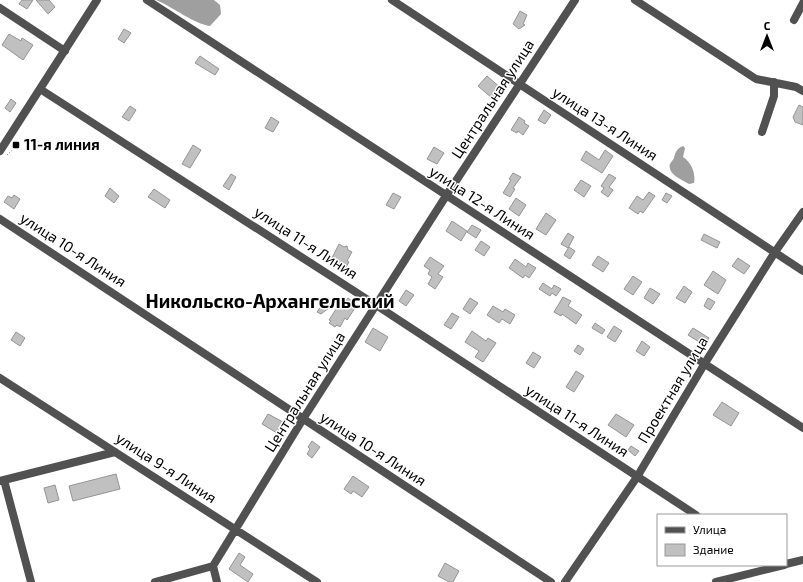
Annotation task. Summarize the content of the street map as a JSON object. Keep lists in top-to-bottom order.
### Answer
{
  "streets": {
    "street": [
      "Центральная улица",
      "улица 13-я Линия",
      "улица 12-я Линия",
      "улица 11-я Линия",
      "улица 10-я Линия",
      "Проектная улица",
      "улица 9-я Линия"
    ]
  },
  "crossings": [
    ["Центральная улица", "улица 13-я Линия"],
    ["Центральная улица", "улица 12-я Линия"],
    ["Центральная улица", "улица 11-я Линия"],
    ["Центральная улица", "улица 10-я Линия"],
    ["Центральная улица", "улица 9-я Линия"],
    ["улица 13-я Линия", "Проектная улица"],
    ["улица 12-я Линия", "Проектная улица"],
    ["улица 11-я Линия", "Проектная улица"]
  ],
  "districts": ["Никольско-Архангельский"],
  "places": {
    "transit": ["11-я линия"]
  },
  "legend": ["Улица", "Здание"],
  "north": "top"
}
